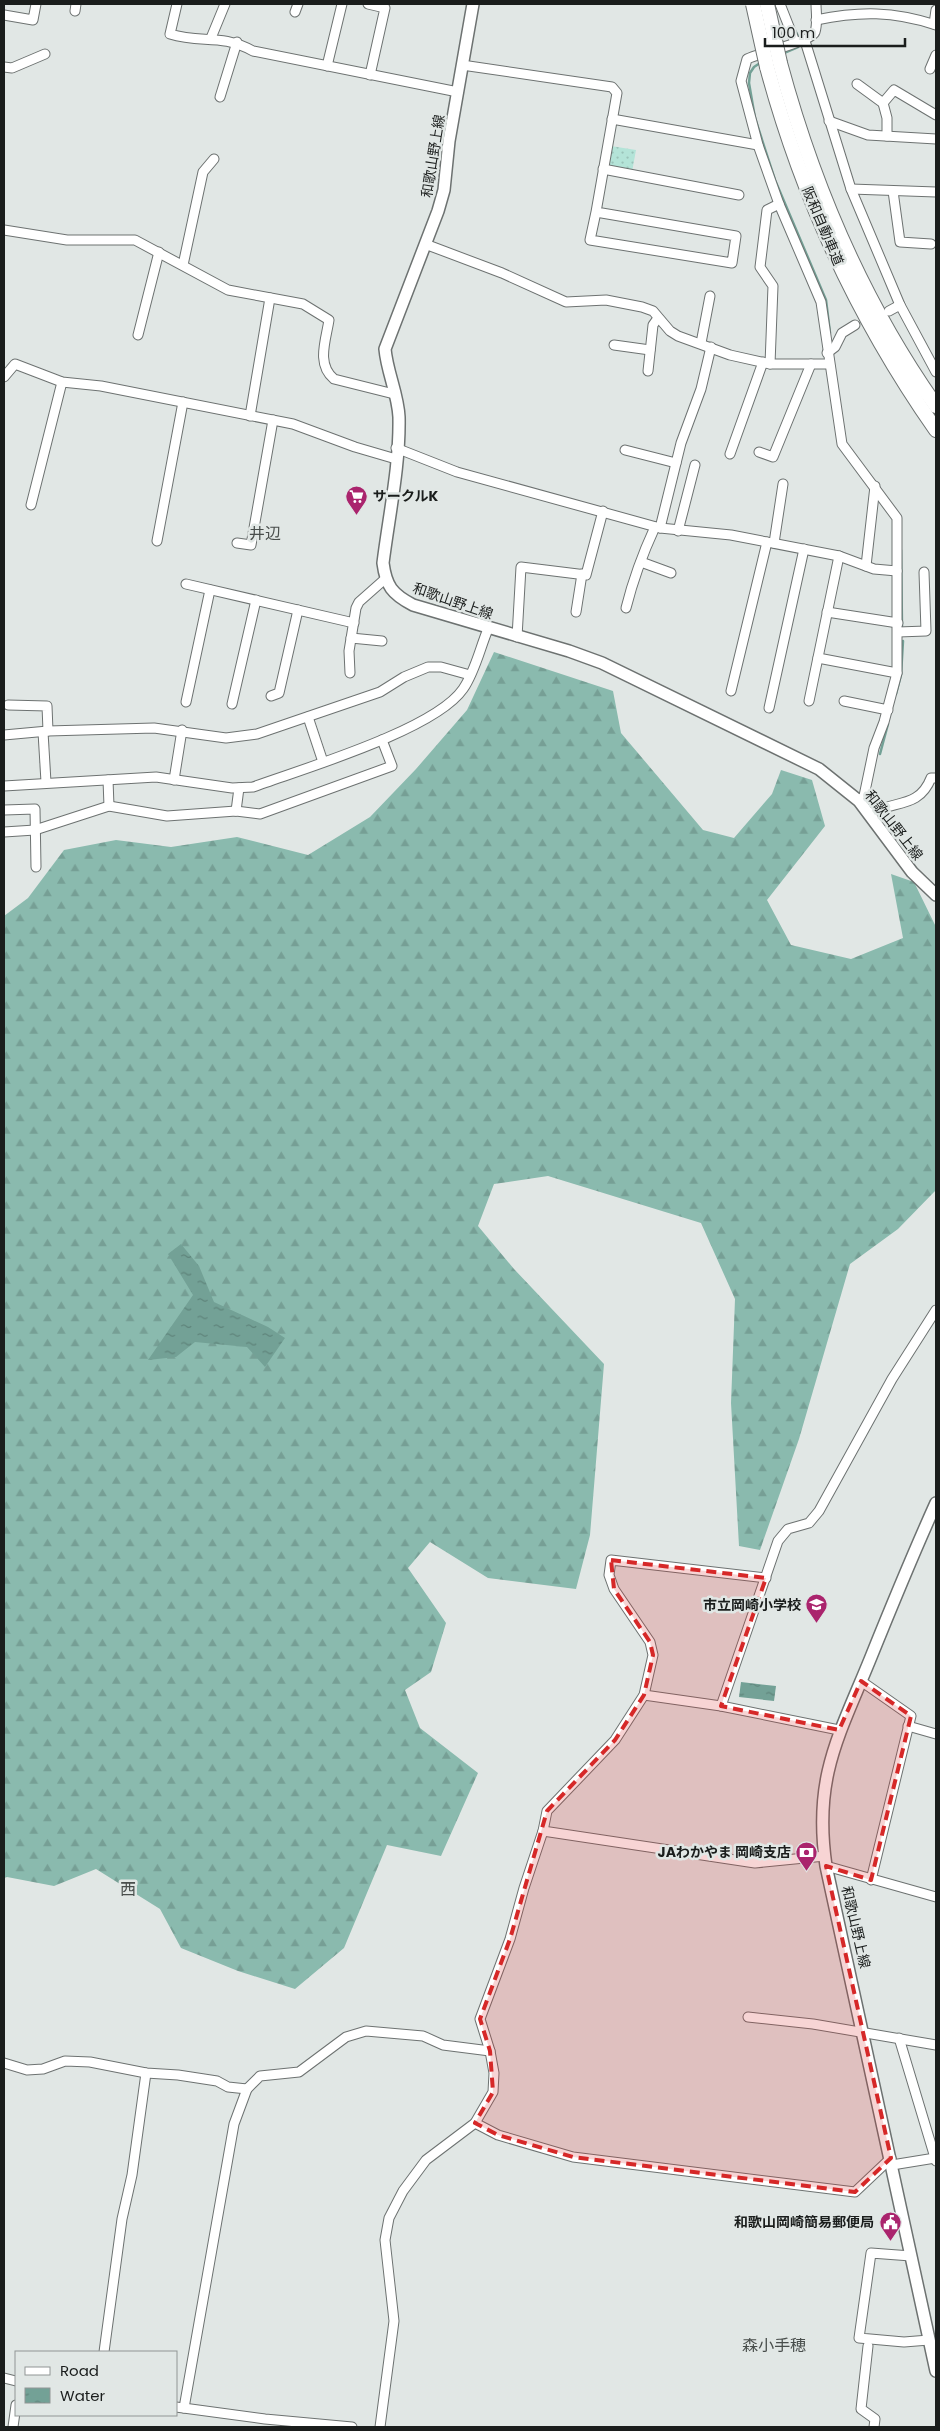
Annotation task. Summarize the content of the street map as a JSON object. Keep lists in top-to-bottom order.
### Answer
{
  "streets": {
    "highway": ["阪和自動車道"],
    "main road": ["和歌山野上線"]
  },
  "districts": ["井辺", "西", "森小手穂"],
  "places": {
    "supermarket": ["サークルK"],
    "school or university": ["市立岡崎小学校"],
    "bank": ["JAわかやま 岡崎支店"],
    "public building": ["和歌山岡崎簡易郵便局"]
  },
  "legend": ["Road", "Water"],
  "scale_bar": "100 m"
}
